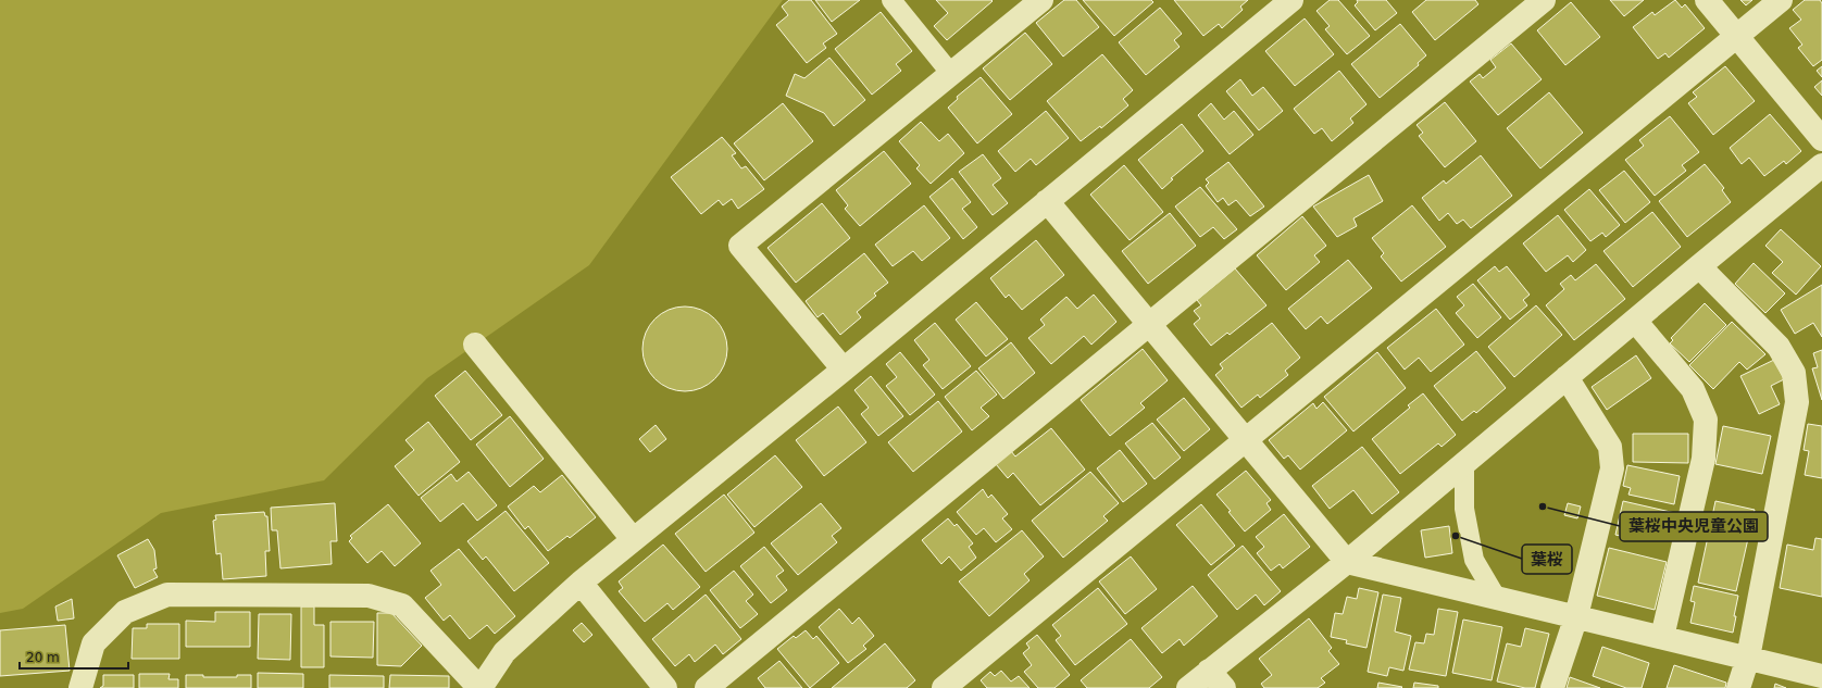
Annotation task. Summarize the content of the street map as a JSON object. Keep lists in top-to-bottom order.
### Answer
{
  "places": ["葉桜中央児童公園", "葉桜"],
  "scale_bar": "20 m"
}
